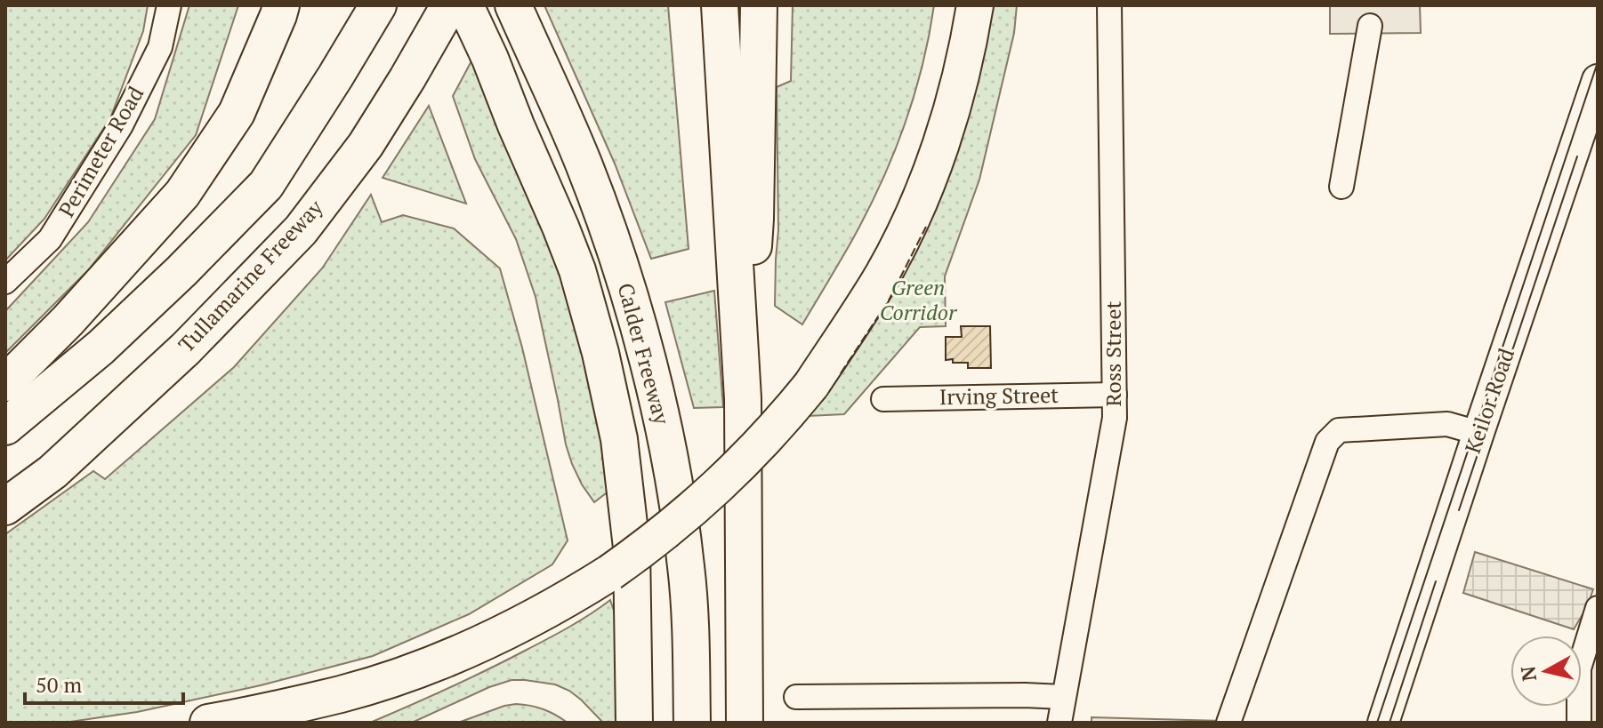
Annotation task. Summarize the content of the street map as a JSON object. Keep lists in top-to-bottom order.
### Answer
{
  "streets": {
    "highway": ["Tullamarine Freeway", "Calder Freeway"],
    "main road": ["Keilor Road"],
    "street": ["Perimeter Road", "Ross Street", "Irving Street"]
  },
  "crossings": [
    ["Ross Street", "Irving Street"]
  ],
  "parks": ["Green Corridor"],
  "scale_bar": "50 m",
  "north": "left"
}
